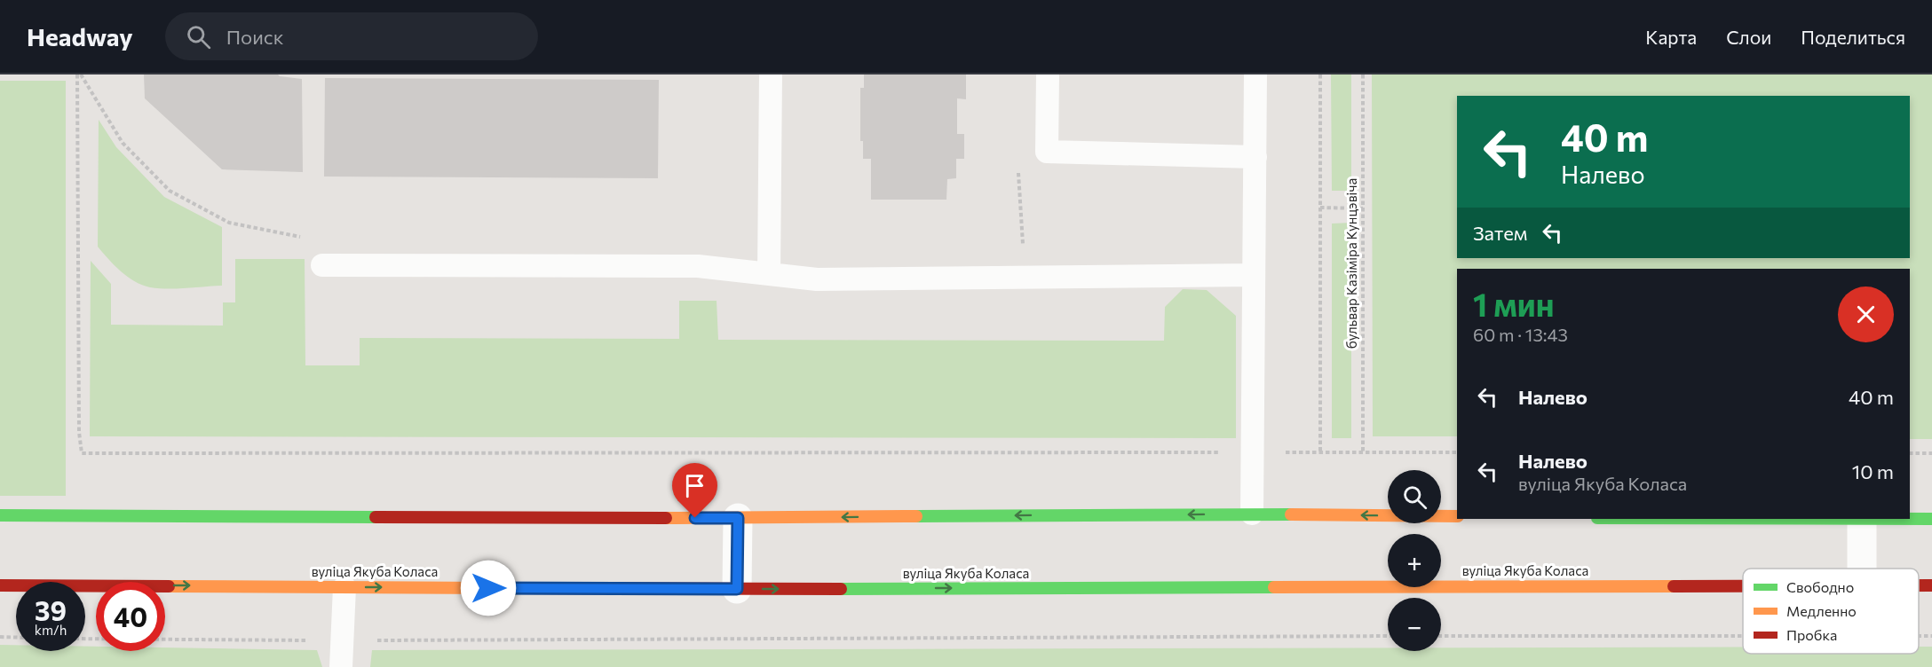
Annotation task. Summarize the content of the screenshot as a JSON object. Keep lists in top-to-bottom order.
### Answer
{
  "streets": {
    "street": ["вуліца Якуба Коласа"],
    "path": ["бульвар Казіміра Кунцэвіча"]
  },
  "legend": ["Свободно", "Медленно", "Пробка"],
  "page": {
    "header": "Headway",
    "search": "Поиск",
    "nav": ["Карта", "Слои", "Поделиться"],
    "turn": ["40 m", "Налево"],
    "then": "Затем",
    "heading": ["1 мин", "60 m · 13:43"],
    "list": [
      {
        "name": "Налево",
        "value": "40 m"
      },
      {
        "name": "Налево",
        "note": "вуліца Якуба Коласа",
        "value": "10 m"
      }
    ],
    "map_buttons": ["+", "−"],
    "speed": "39 km/h",
    "limit": "40"
  }
}
